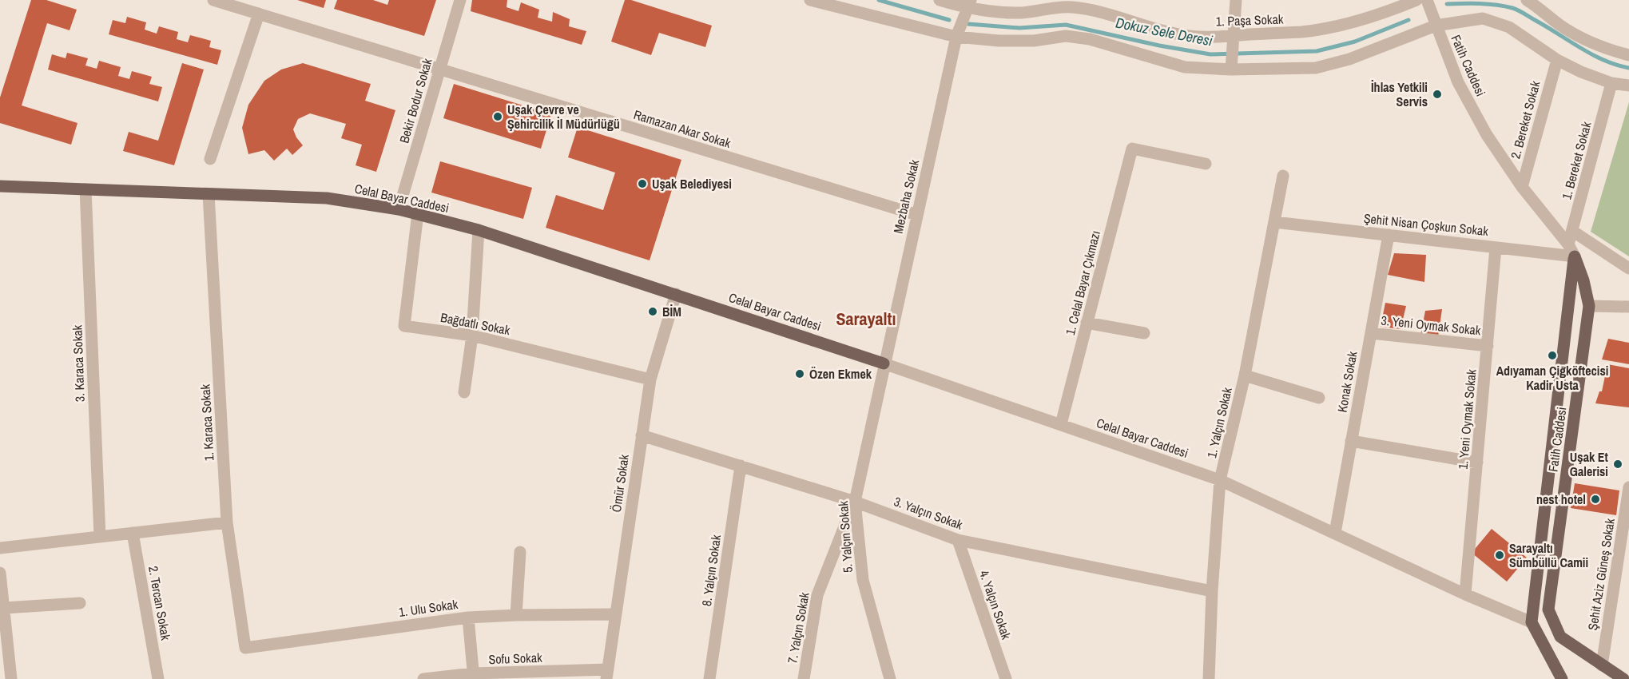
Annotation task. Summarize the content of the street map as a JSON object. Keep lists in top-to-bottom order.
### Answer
{
  "streets": {
    "main road": ["Fatih Caddesi", "Celal Bayar Caddesi"],
    "street": [
      "1. Paşa Sokak",
      "Bekir Bodur Sokak",
      "2. Bereket Sokak",
      "Ramazan Akar Sokak",
      "1. Bereket Sokak",
      "Mezbaha Sokak",
      "Şehit Nisan Çoşkun Sokak",
      "1. Celal Bayar Çıkmazı",
      "Bağdatlı Sokak",
      "3. Yeni Oymak Sokak",
      "3. Karaca Sokak",
      "Konak Sokak",
      "1. Yeni Oymak Sokak",
      "1. Karaca Sokak",
      "1. Yalçın Sokak",
      "Ömür Sokak",
      "3. Yalçın Sokak",
      "5. Yalçın Sokak",
      "8. Yalçın Sokak",
      "Şehit Aziz Güneş Sokak",
      "2. Tercan Sokak",
      "4. Yalçın Sokak",
      "1. Ulu Sokak",
      "7. Yalçın Sokak",
      "Sofu Sokak"
    ]
  },
  "crossings": [
    ["1. Paşa Sokak", "Mezbaha Sokak"],
    ["Fatih Caddesi", "2. Bereket Sokak"],
    ["Fatih Caddesi", "1. Bereket Sokak"],
    ["Fatih Caddesi", "Celal Bayar Caddesi"],
    ["Fatih Caddesi", "Şehit Nisan Çoşkun Sokak"],
    ["Fatih Caddesi", "Şehit Aziz Güneş Sokak"],
    ["Bekir Bodur Sokak", "Ramazan Akar Sokak"],
    ["Bekir Bodur Sokak", "Celal Bayar Caddesi"],
    ["Ramazan Akar Sokak", "Mezbaha Sokak"],
    ["Mezbaha Sokak", "Celal Bayar Caddesi"],
    ["Mezbaha Sokak", "5. Yalçın Sokak"],
    ["Celal Bayar Caddesi", "1. Celal Bayar Çıkmazı"],
    ["Celal Bayar Caddesi", "Bağdatlı Sokak"],
    ["Celal Bayar Caddesi", "3. Karaca Sokak"],
    ["Celal Bayar Caddesi", "Konak Sokak"],
    ["Celal Bayar Caddesi", "1. Yeni Oymak Sokak"],
    ["Celal Bayar Caddesi", "1. Karaca Sokak"],
    ["Celal Bayar Caddesi", "1. Yalçın Sokak"],
    ["Celal Bayar Caddesi", "Ömür Sokak"],
    ["Celal Bayar Caddesi", "5. Yalçın Sokak"],
    ["Şehit Nisan Çoşkun Sokak", "Konak Sokak"],
    ["Şehit Nisan Çoşkun Sokak", "1. Yeni Oymak Sokak"],
    ["Şehit Nisan Çoşkun Sokak", "1. Yalçın Sokak"],
    ["Bağdatlı Sokak", "Ömür Sokak"],
    ["3. Yeni Oymak Sokak", "Konak Sokak"],
    ["3. Yeni Oymak Sokak", "1. Yeni Oymak Sokak"],
    ["1. Karaca Sokak", "1. Ulu Sokak"],
    ["1. Yalçın Sokak", "3. Yalçın Sokak"],
    ["Ömür Sokak", "3. Yalçın Sokak"],
    ["Ömür Sokak", "1. Ulu Sokak"],
    ["Ömür Sokak", "Sofu Sokak"],
    ["3. Yalçın Sokak", "5. Yalçın Sokak"],
    ["3. Yalçın Sokak", "8. Yalçın Sokak"],
    ["3. Yalçın Sokak", "4. Yalçın Sokak"],
    ["3. Yalçın Sokak", "7. Yalçın Sokak"],
    ["5. Yalçın Sokak", "7. Yalçın Sokak"]
  ],
  "districts": ["Sarayaltı"],
  "water": ["Dokuz Sele Deresi"],
  "places": [
    "İhlas Yetkili Servis",
    "Uşak Çevre ve Şehircilik İl Müdürlüğü",
    "Uşak Belediyesi",
    "BİM",
    "Adıyaman Çiğköftecisi Kadir Usta",
    "Özen Ekmek",
    "Uşak Et Galerisi",
    "nest hotel",
    "Sarayaltı Sümbüllü Camii"
  ]
}
